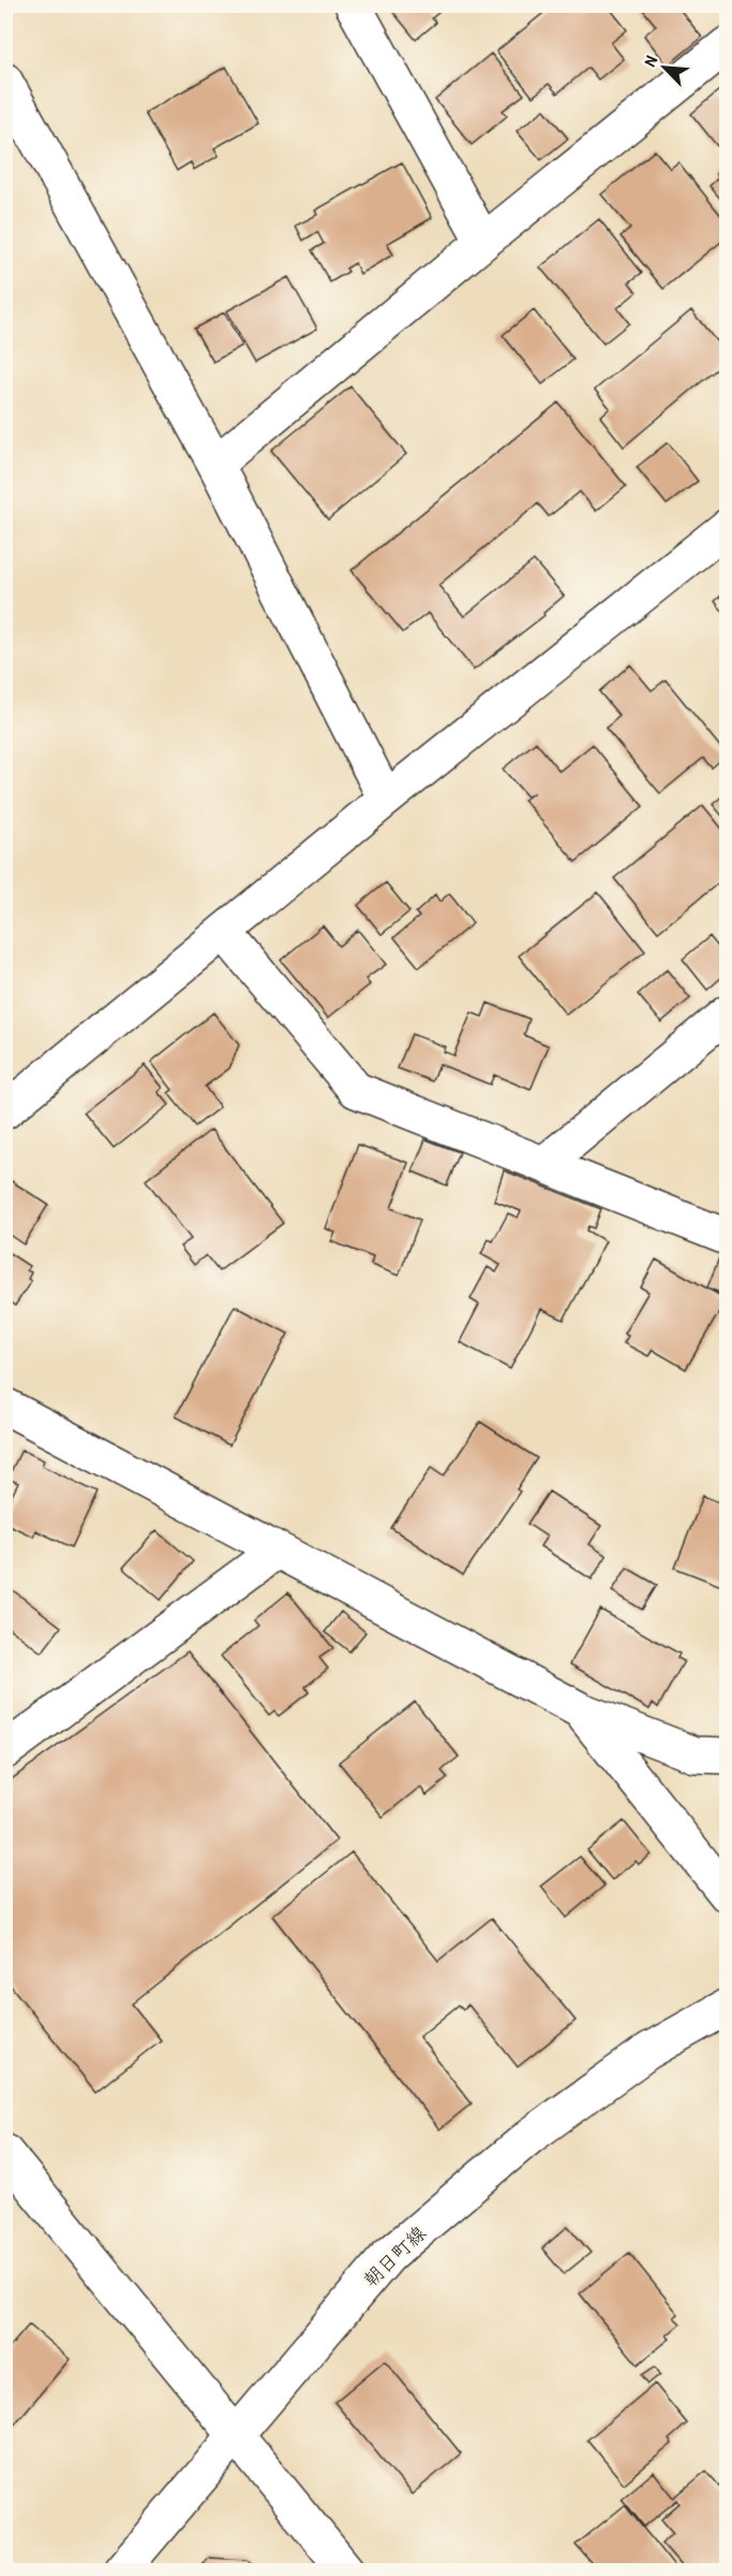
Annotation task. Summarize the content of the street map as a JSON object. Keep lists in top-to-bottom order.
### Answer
{
  "streets": {
    "street": ["朝日町線"]
  },
  "north": "top left"
}
